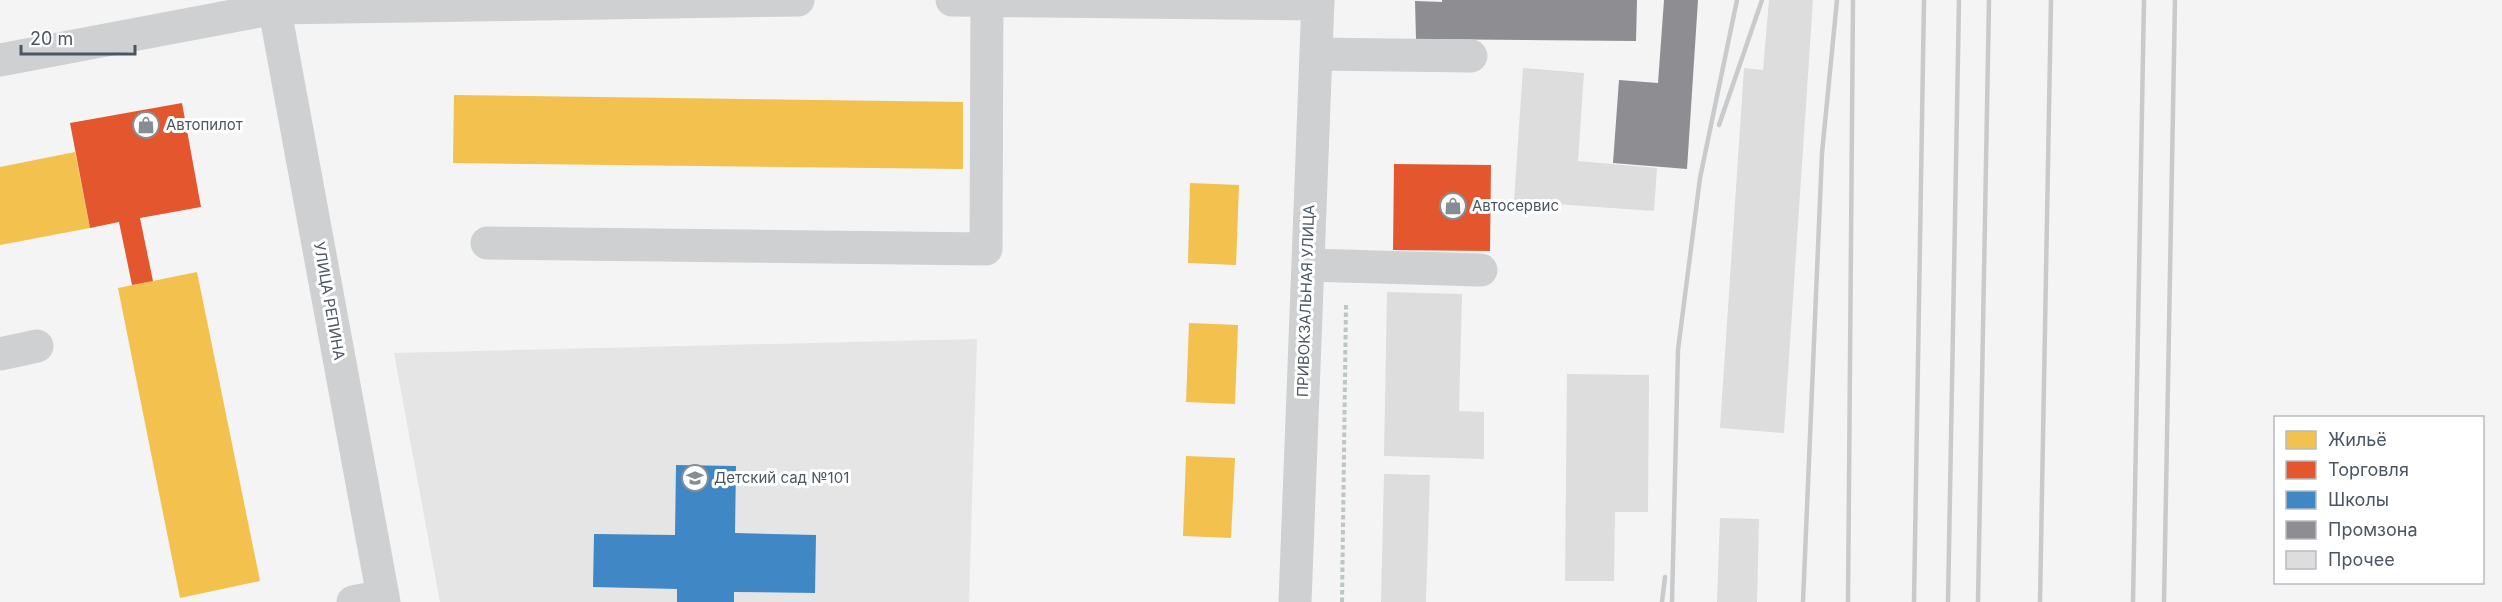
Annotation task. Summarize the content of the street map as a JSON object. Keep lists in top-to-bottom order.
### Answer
{
  "streets": {
    "street": ["УЛИЦА РЕПИНА", "ПРИВОКЗАЛЬНАЯ УЛИЦА"]
  },
  "places": {
    "shop": ["Автопилот", "Автосервис"],
    "school or university": ["Детский сад №101"]
  },
  "legend": [
    "Жильё",
    "Торговля",
    "Школы",
    "Промзона",
    "Прочее"
  ],
  "scale_bar": "20 m"
}
